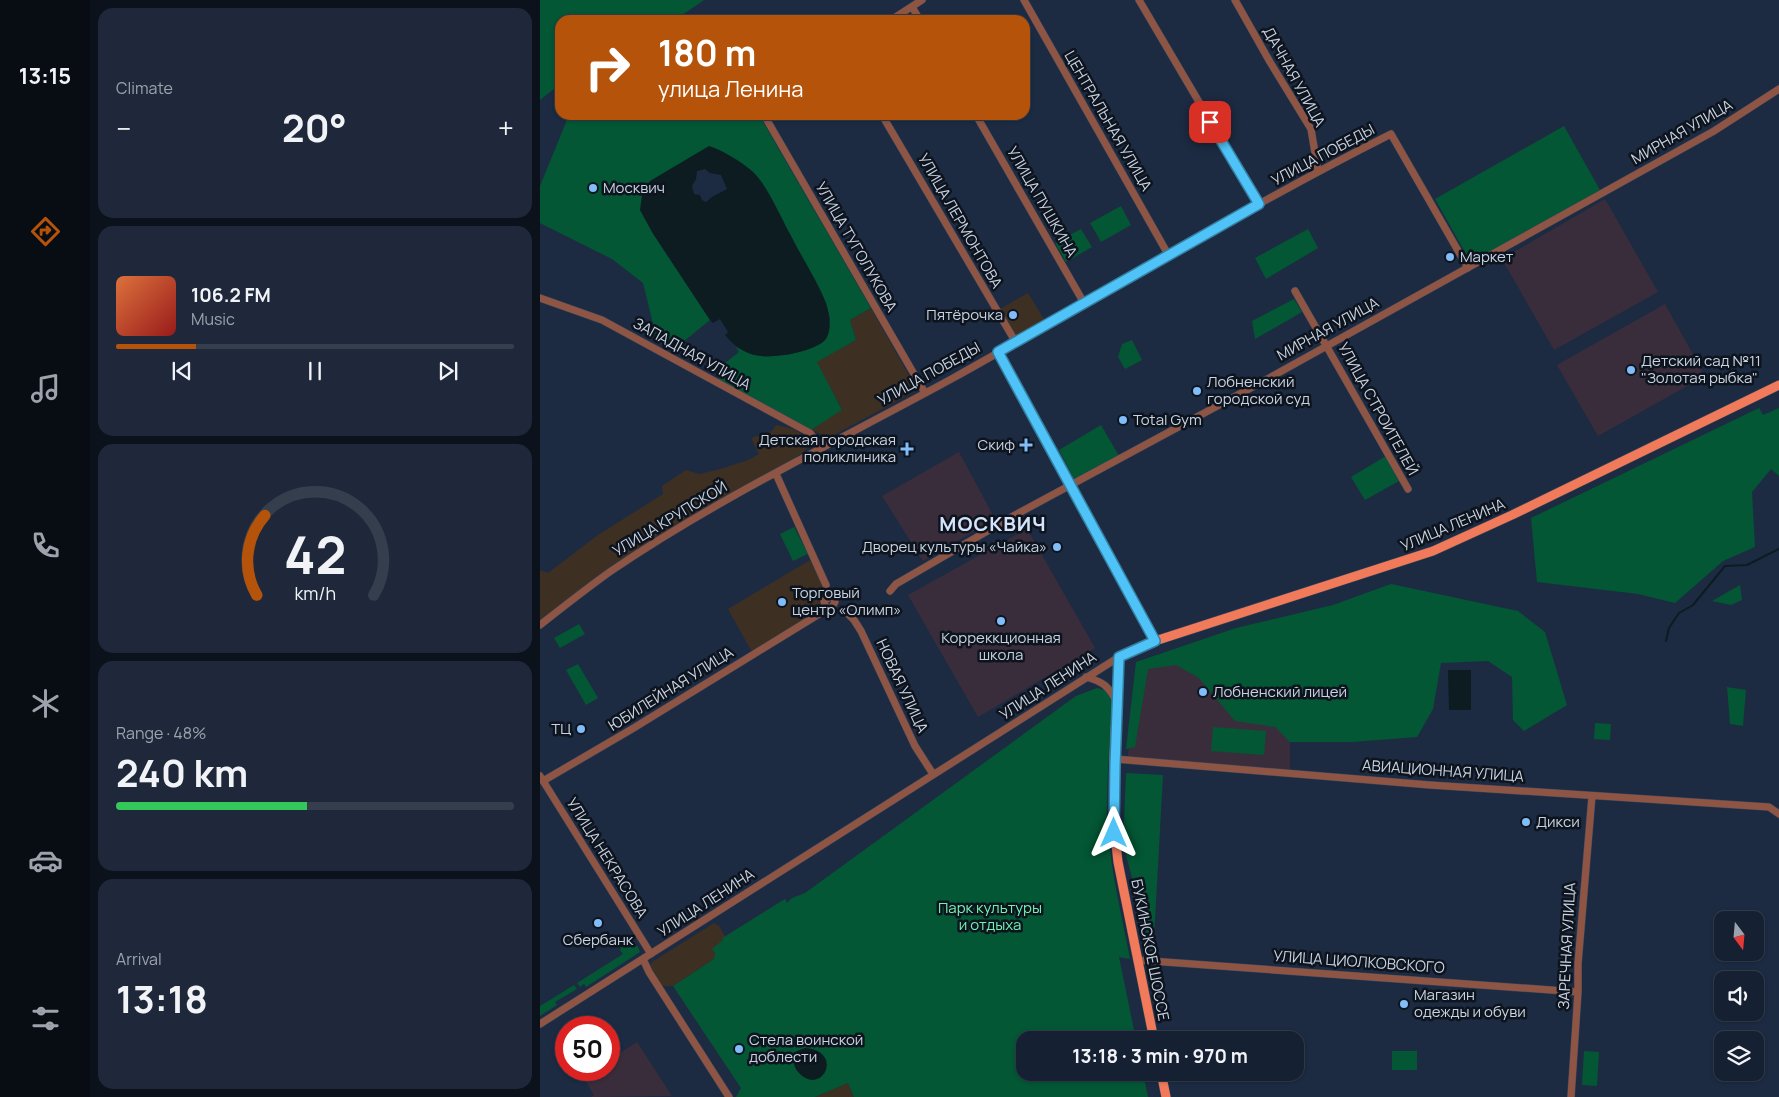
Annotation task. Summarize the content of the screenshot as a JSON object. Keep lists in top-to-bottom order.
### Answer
{
  "streets": {
    "main road": ["УЛИЦА ЛЕНИНА", "БУКИНСКОЕ ШОССЕ"],
    "street": [
      "ДАЧНАЯ УЛИЦА",
      "ЦЕНТРАЛЬНАЯ УЛИЦА",
      "МИРНАЯ УЛИЦА",
      "УЛИЦА ПОБЕДЫ",
      "УЛИЦА ПУШКИНА",
      "УЛИЦА ЛЕРМОНТОВА",
      "УЛИЦА ТУГОЛУКОВА",
      "ЗАПАДНАЯ УЛИЦА",
      "УЛИЦА СТРОИТЕЛЕЙ",
      "УЛИЦА КРУПСКОЙ",
      "НОВАЯ УЛИЦА",
      "ЮБИЛЕЙНАЯ УЛИЦА",
      "АВИАЦИОННАЯ УЛИЦА",
      "УЛИЦА НЕКРАСОВА",
      "ЗАРЕЧНАЯ УЛИЦА",
      "УЛИЦА ЦИОЛКОВСКОГО"
    ]
  },
  "crossings": [
    ["ДАЧНАЯ УЛИЦА", "УЛИЦА ПОБЕДЫ"],
    ["ЦЕНТРАЛЬНАЯ УЛИЦА", "УЛИЦА ПОБЕДЫ"],
    ["МИРНАЯ УЛИЦА", "УЛИЦА ПОБЕДЫ"],
    ["МИРНАЯ УЛИЦА", "УЛИЦА СТРОИТЕЛЕЙ"],
    ["УЛИЦА ПОБЕДЫ", "УЛИЦА ПУШКИНА"],
    ["УЛИЦА ПОБЕДЫ", "УЛИЦА ЛЕРМОНТОВА"],
    ["УЛИЦА ПОБЕДЫ", "УЛИЦА ТУГОЛУКОВА"],
    ["УЛИЦА ПОБЕДЫ", "ЗАПАДНАЯ УЛИЦА"],
    ["УЛИЦА ПОБЕДЫ", "УЛИЦА КРУПСКОЙ"],
    ["ЗАПАДНАЯ УЛИЦА", "УЛИЦА КРУПСКОЙ"],
    ["УЛИЦА ЛЕНИНА", "НОВАЯ УЛИЦА"],
    ["УЛИЦА ЛЕНИНА", "УЛИЦА НЕКРАСОВА"],
    ["УЛИЦА ЛЕНИНА", "БУКИНСКОЕ ШОССЕ"],
    ["НОВАЯ УЛИЦА", "ЮБИЛЕЙНАЯ УЛИЦА"],
    ["ЮБИЛЕЙНАЯ УЛИЦА", "УЛИЦА НЕКРАСОВА"],
    ["АВИАЦИОННАЯ УЛИЦА", "ЗАРЕЧНАЯ УЛИЦА"],
    ["АВИАЦИОННАЯ УЛИЦА", "БУКИНСКОЕ ШОССЕ"],
    ["ЗАРЕЧНАЯ УЛИЦА", "УЛИЦА ЦИОЛКОВСКОГО"],
    ["БУКИНСКОЕ ШОССЕ", "УЛИЦА ЦИОЛКОВСКОГО"]
  ],
  "districts": ["МОСКВИЧ"],
  "parks": ["Парк культуры и отдыха"],
  "places": {
    "other": [
      "Москвич",
      "Маркет",
      "Пятёрочка",
      "Детский сад №11 \"Золотая рыбка\"",
      "Лобненский городской суд",
      "Total Gym",
      "Дворец культуры «Чайка»",
      "Торговый центр «Олимп»",
      "Корреккционная школа",
      "Лобненский лицей",
      "ТЦ",
      "Дикси",
      "Сбербанк",
      "Магазин одежды и обуви",
      "Стела воинской доблести"
    ],
    "health": ["Скиф", "Детская городская поликлиника"]
  },
  "north": "bottom",
  "page": {
    "tabs": "13:15",
    "tile": [
      "Climate",
      ["Range · 48%", "240 km"],
      ["Arrival", "13:18"]
    ],
    "turn": ["180 m", "улица Ленина"],
    "heat": ["−", "20°", "+"],
    "song": ["106.2 FM", "Music"],
    "limit": "50",
    "trip": "13:18 · 3 min · 970 m",
    "gauge": ["42", "km/h"]
  }
}
